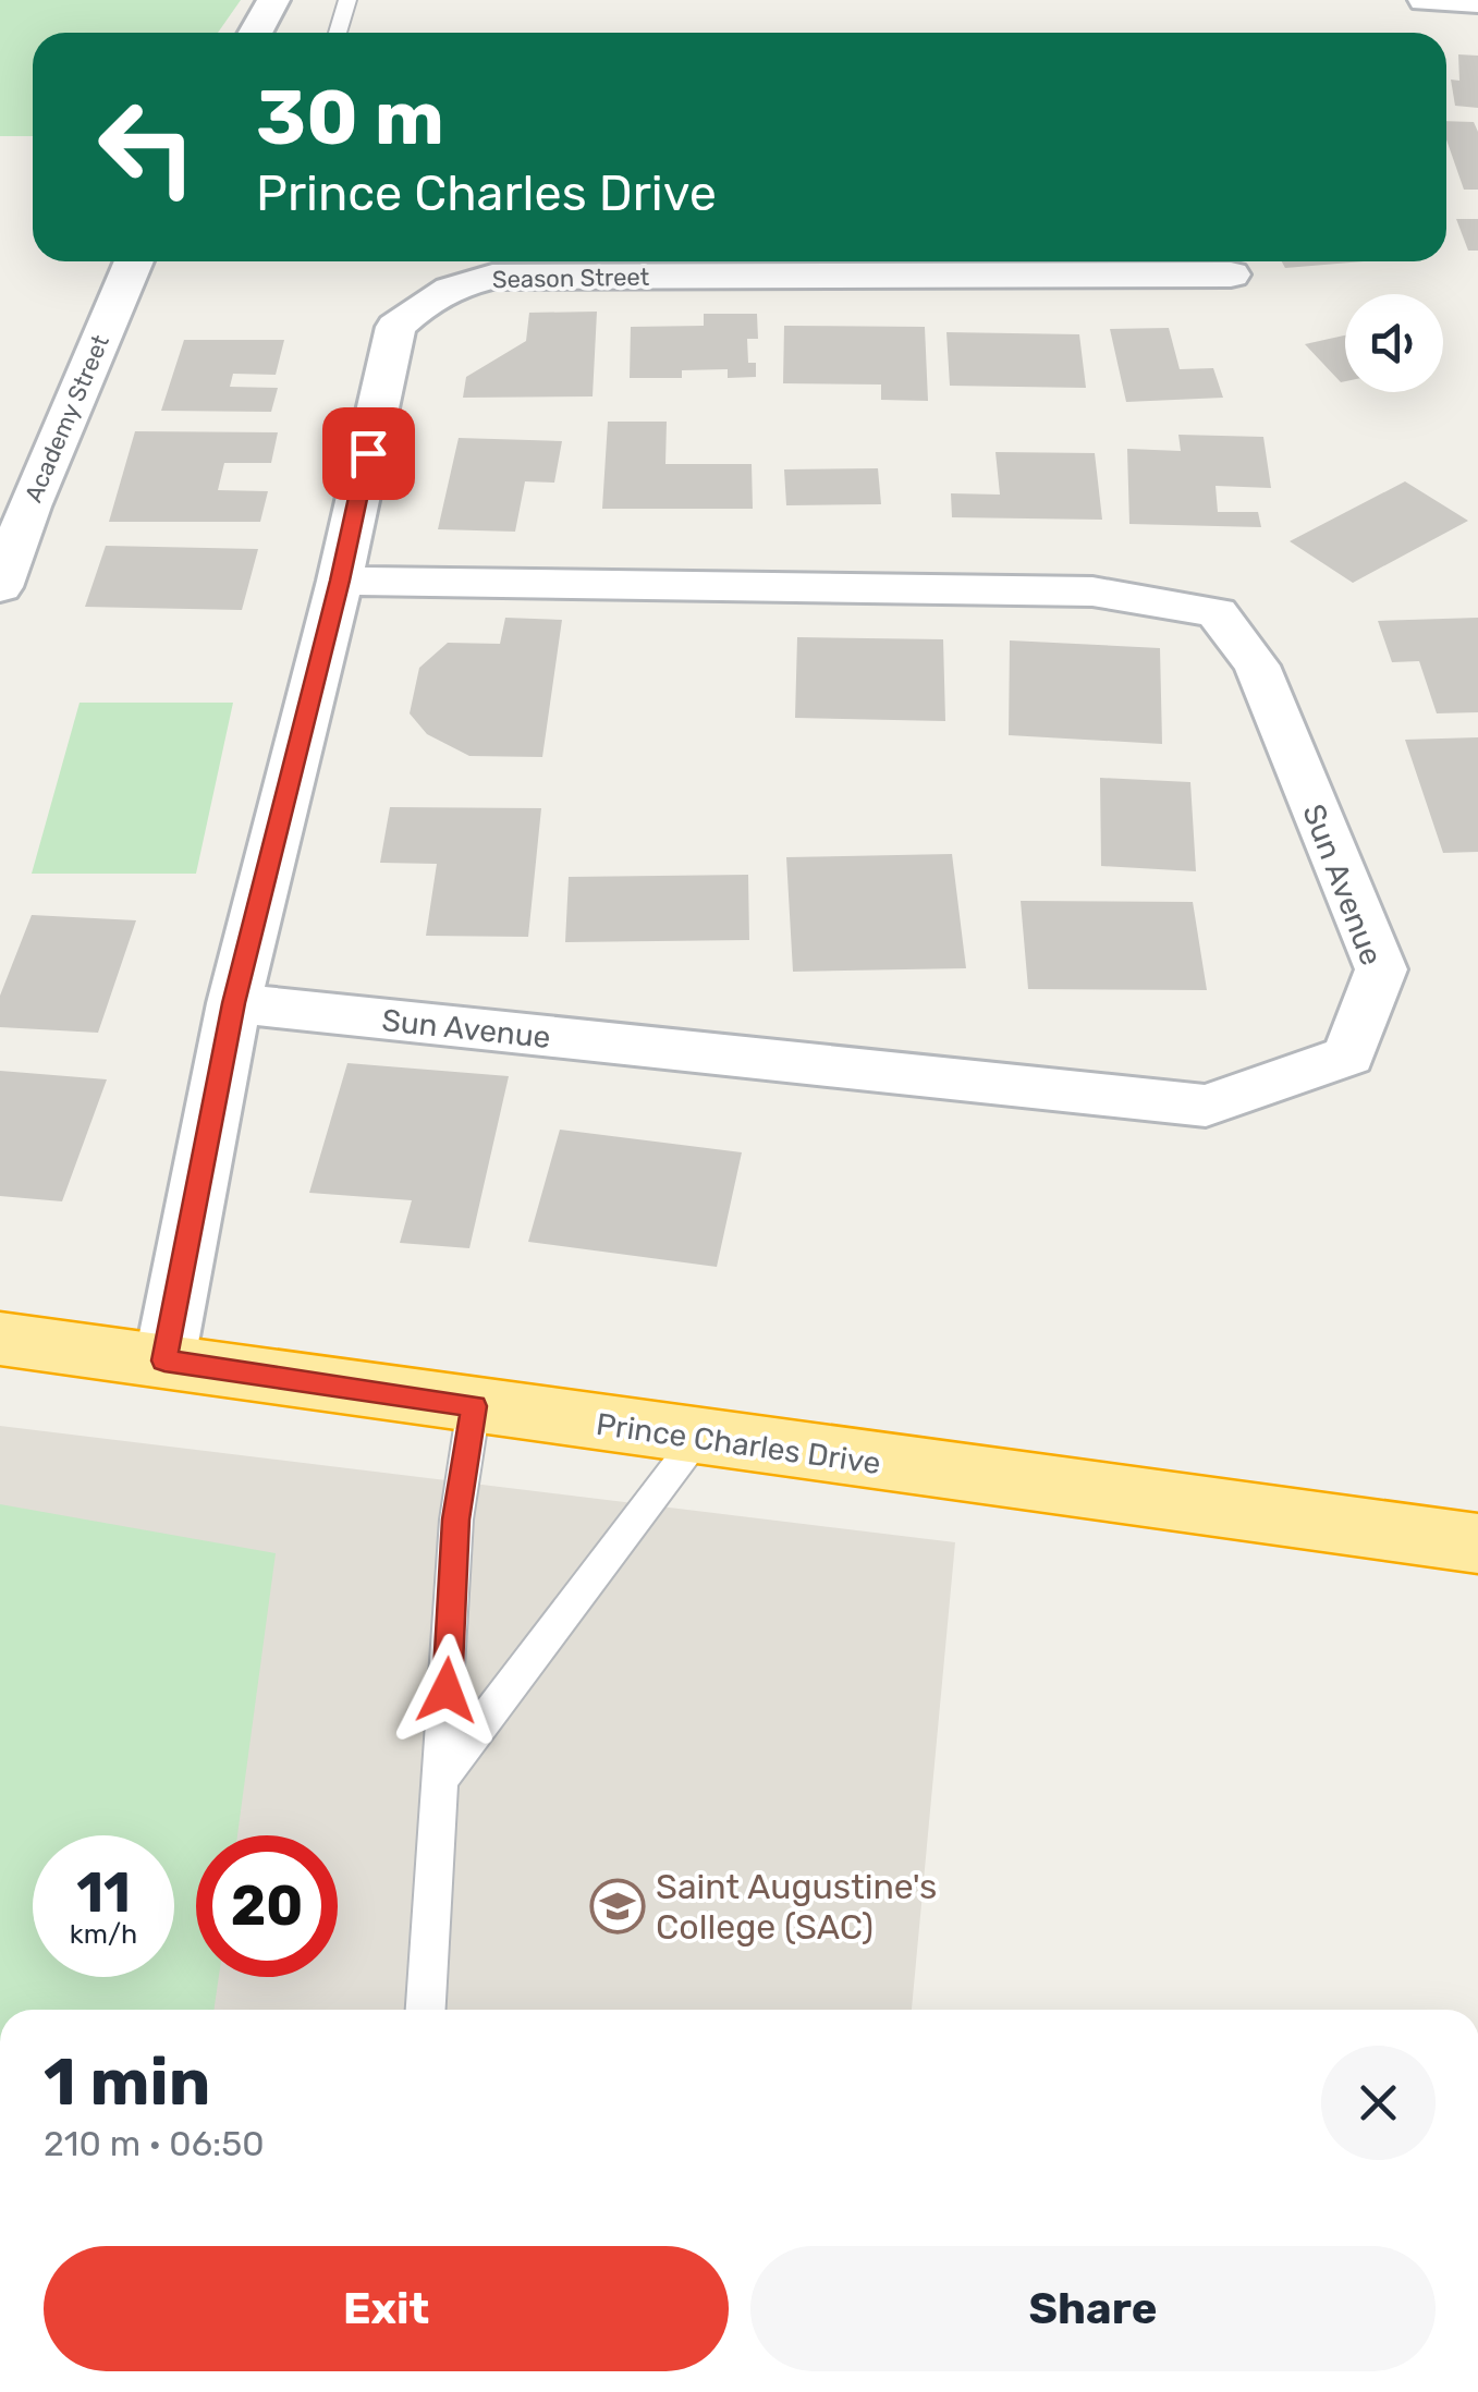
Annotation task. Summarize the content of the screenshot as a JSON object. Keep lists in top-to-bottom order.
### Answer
{
  "streets": {
    "highway": ["Prince Charles Drive"],
    "street": ["Season Street", "Academy Street", "Sun Avenue"]
  },
  "crossings": [
    ["Season Street", "Sun Avenue"],
    ["Season Street", "Prince Charles Drive"]
  ],
  "places": {
    "school or university": ["Saint Augustine's College (SAC)"]
  },
  "page": {
    "turn": ["30 m", "Prince Charles Drive"],
    "speed": "11 km/h",
    "limit": "20",
    "heading": ["1 min", "210 m · 06:50"],
    "buttons": ["Exit", "Share"]
  }
}
